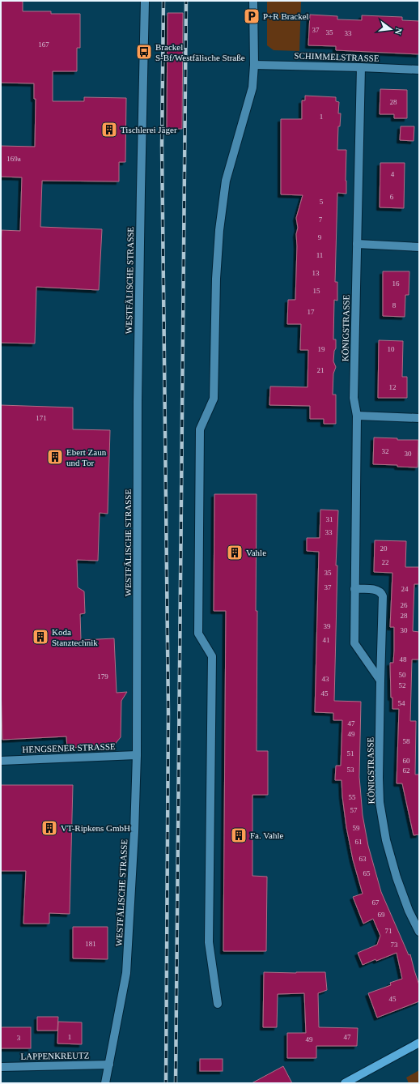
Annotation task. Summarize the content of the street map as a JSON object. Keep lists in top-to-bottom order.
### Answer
{
  "streets": {
    "street": [
      "SCHIMMELSTRASSE",
      "WESTFÄLISCHE STRASSE",
      "KÖNIGSTRASSE",
      "HENGSENER STRASSE",
      "LAPPENKREUTZ"
    ]
  },
  "crossings": [
    ["SCHIMMELSTRASSE", "KÖNIGSTRASSE"],
    ["WESTFÄLISCHE STRASSE", "HENGSENER STRASSE"],
    ["WESTFÄLISCHE STRASSE", "LAPPENKREUTZ"]
  ],
  "places": {
    "parking": ["P+R Brackel"],
    "bus stop": ["Brackel S-Bf/Westfälische Straße"],
    "building": [
      "Tischlerei Jäger",
      "Ebert Zaun und Tor",
      "Vahle",
      "Koda Stanztechnik",
      "VT-Ripkens GmbH",
      "Fa. Vahle"
    ]
  },
  "house_numbers": [
    "37",
    "35",
    "33",
    "167",
    "28",
    "1",
    "169a",
    "4",
    "6",
    "5",
    "7",
    "9",
    "11",
    "13",
    "16",
    "15",
    "8",
    "17",
    "19",
    "10",
    "21",
    "12",
    "171",
    "32",
    "30",
    "31",
    "33",
    "20",
    "22",
    "35",
    "37",
    "24",
    "26",
    "28",
    "39",
    "30",
    "41",
    "48",
    "50",
    "179",
    "43",
    "52",
    "45",
    "54",
    "47",
    "49",
    "58",
    "51",
    "60",
    "53",
    "62",
    "55",
    "57",
    "59",
    "61",
    "63",
    "65",
    "67",
    "69",
    "71",
    "181",
    "73",
    "45",
    "1",
    "47",
    "3",
    "49"
  ],
  "north": "right"
}
